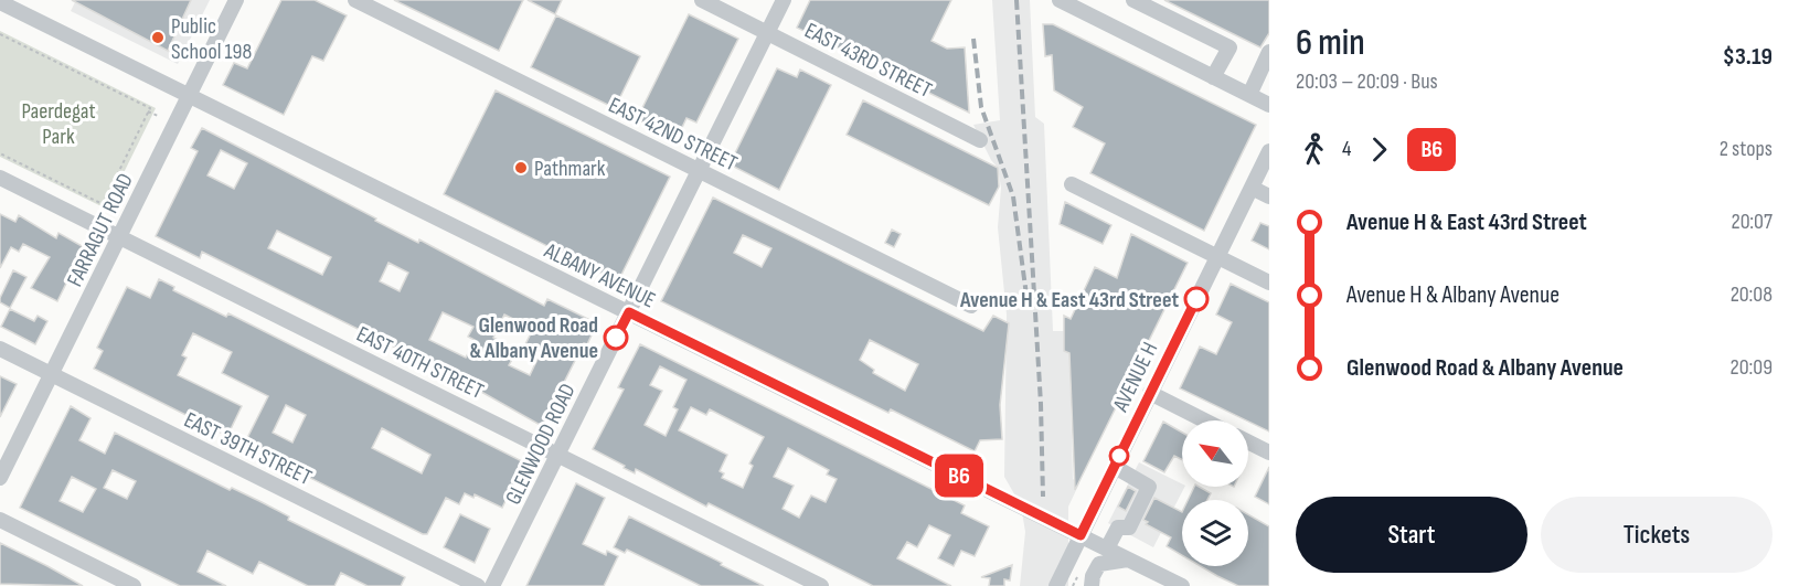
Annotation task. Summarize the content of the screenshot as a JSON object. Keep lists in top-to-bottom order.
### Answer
{
  "streets": {
    "street": [
      "EAST 43RD STREET",
      "EAST 42ND STREET",
      "FARRAGUT ROAD",
      "ALBANY AVENUE",
      "EAST 40TH STREET",
      "AVENUE H",
      "GLENWOOD ROAD",
      "EAST 39TH STREET"
    ]
  },
  "crossings": [
    ["EAST 43RD STREET", "GLENWOOD ROAD"],
    ["EAST 42ND STREET", "GLENWOOD ROAD"],
    ["FARRAGUT ROAD", "ALBANY AVENUE"],
    ["FARRAGUT ROAD", "EAST 40TH STREET"],
    ["FARRAGUT ROAD", "EAST 39TH STREET"],
    ["ALBANY AVENUE", "AVENUE H"],
    ["ALBANY AVENUE", "GLENWOOD ROAD"],
    ["EAST 40TH STREET", "GLENWOOD ROAD"]
  ],
  "parks": ["Paerdegat Park"],
  "places": [
    "Public School 198",
    "Pathmark",
    "Avenue H & East 43rd Street",
    "Glenwood Road & Albany Avenue"
  ],
  "lines": ["bus line B6"],
  "north": "top left",
  "page": {
    "on_map": "B6",
    "heading": ["6 min", "20:03 – 20:09 · Bus", "$3.19"],
    "legs": ["4", "B6", "2 stops"],
    "list": [
      {
        "name": "Avenue H & East 43rd Street",
        "value": "20:07"
      },
      {
        "name": "Avenue H & Albany Avenue",
        "value": "20:08"
      },
      {
        "name": "Glenwood Road & Albany Avenue",
        "value": "20:09"
      }
    ],
    "buttons": ["Start", "Tickets"]
  }
}
